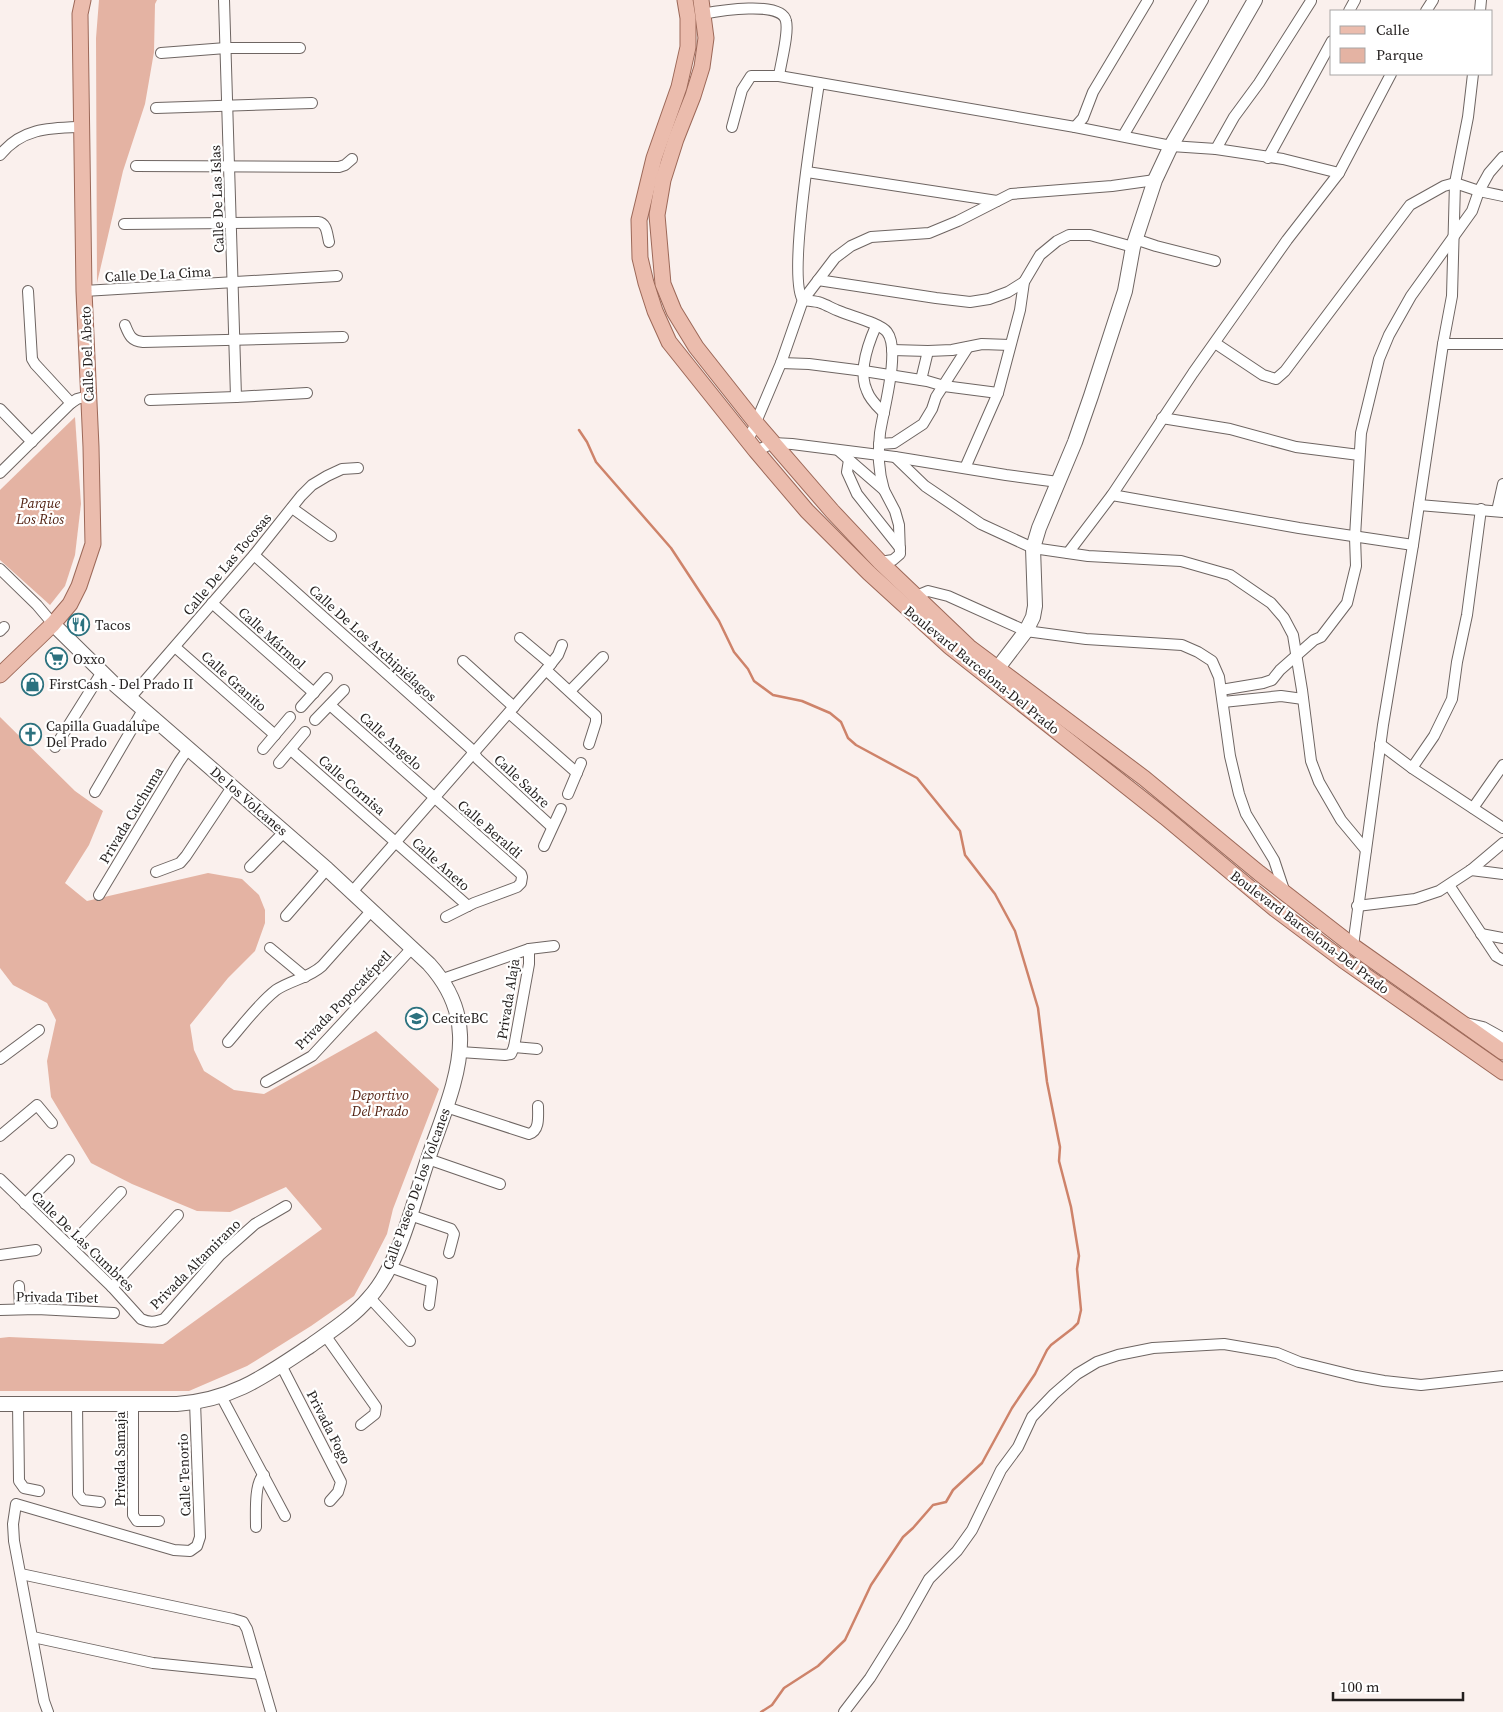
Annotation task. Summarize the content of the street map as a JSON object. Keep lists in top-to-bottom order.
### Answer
{
  "streets": {
    "main road": ["Calle Del Abeto", "Boulevard Barcelona-Del Prado"],
    "street": [
      "Calle De Las Islas",
      "Calle De La Cima",
      "Calle De Las Tocosas",
      "Calle Mármol",
      "Calle De Los Archipiélagos",
      "Calle Granito",
      "Calle Angelo",
      "Calle Sabre",
      "Calle Cornisa",
      "De los Volcanes",
      "Privada Cuchuma",
      "Calle Beraldi",
      "Calle Aneto",
      "Privada Alaja",
      "Privada Popocatépetl",
      "Calle Paseo De los Volcanes",
      "Calle De Las Cumbres",
      "Privada Altamirano",
      "Privada Tibet",
      "Privada Fogo",
      "Privada Samaja",
      "Calle Tenorio"
    ]
  },
  "crossings": [
    ["Calle De Las Islas", "Calle De La Cima"],
    ["Calle De La Cima", "Calle Del Abeto"],
    ["Calle Del Abeto", "De los Volcanes"],
    ["Calle De Las Tocosas", "Calle Mármol"],
    ["Calle De Las Tocosas", "Calle De Los Archipiélagos"],
    ["Calle De Las Tocosas", "Calle Granito"],
    ["Calle De Las Tocosas", "De los Volcanes"],
    ["Calle De Los Archipiélagos", "Calle Sabre"],
    ["Calle Angelo", "Calle Beraldi"],
    ["Calle Cornisa", "Calle Aneto"],
    ["De los Volcanes", "Privada Cuchuma"],
    ["De los Volcanes", "Privada Popocatépetl"],
    ["De los Volcanes", "Calle Paseo De los Volcanes"],
    ["Calle Beraldi", "Calle Aneto"],
    ["Calle Paseo De los Volcanes", "Privada Fogo"],
    ["Calle Paseo De los Volcanes", "Privada Samaja"],
    ["Calle Paseo De los Volcanes", "Calle Tenorio"],
    ["Calle De Las Cumbres", "Privada Altamirano"]
  ],
  "parks": ["Parque Los Rios", "Deportivo Del Prado"],
  "places": {
    "restaurant": ["Tacos"],
    "supermarket": ["Oxxo"],
    "shop": ["FirstCash - Del Prado II"],
    "church": ["Capilla Guadalupe Del Prado"],
    "school or university": ["CeciteBC"]
  },
  "legend": ["Calle", "Parque"],
  "scale_bar": "100 m"
}
